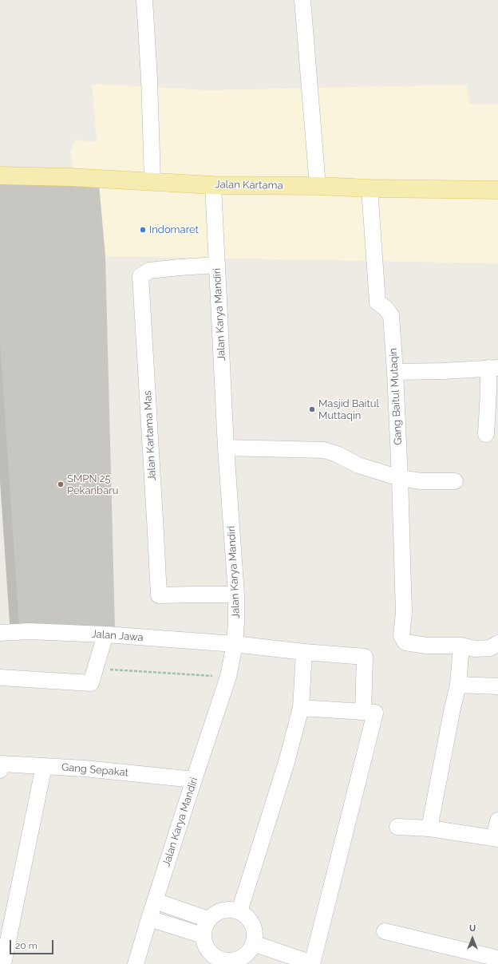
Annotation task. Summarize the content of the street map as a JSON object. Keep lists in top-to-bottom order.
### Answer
{
  "streets": {
    "main road": ["Jalan Kartama"],
    "street": [
      "Jalan Karya Mandiri",
      "Gang Baitul Mutaqin",
      "Jalan Kartama Mas",
      "Jalan Jawa",
      "Gang Sepakat"
    ]
  },
  "crossings": [
    ["Jalan Kartama", "Jalan Karya Mandiri"],
    ["Jalan Kartama", "Gang Baitul Mutaqin"],
    ["Jalan Karya Mandiri", "Jalan Kartama Mas"],
    ["Jalan Karya Mandiri", "Jalan Jawa"],
    ["Jalan Karya Mandiri", "Gang Sepakat"]
  ],
  "places": ["Indomaret", "Masjid Baitul Muttaqin", "SMPN 25 Pekanbaru"],
  "scale_bar": "20 m",
  "north": "top"
}
